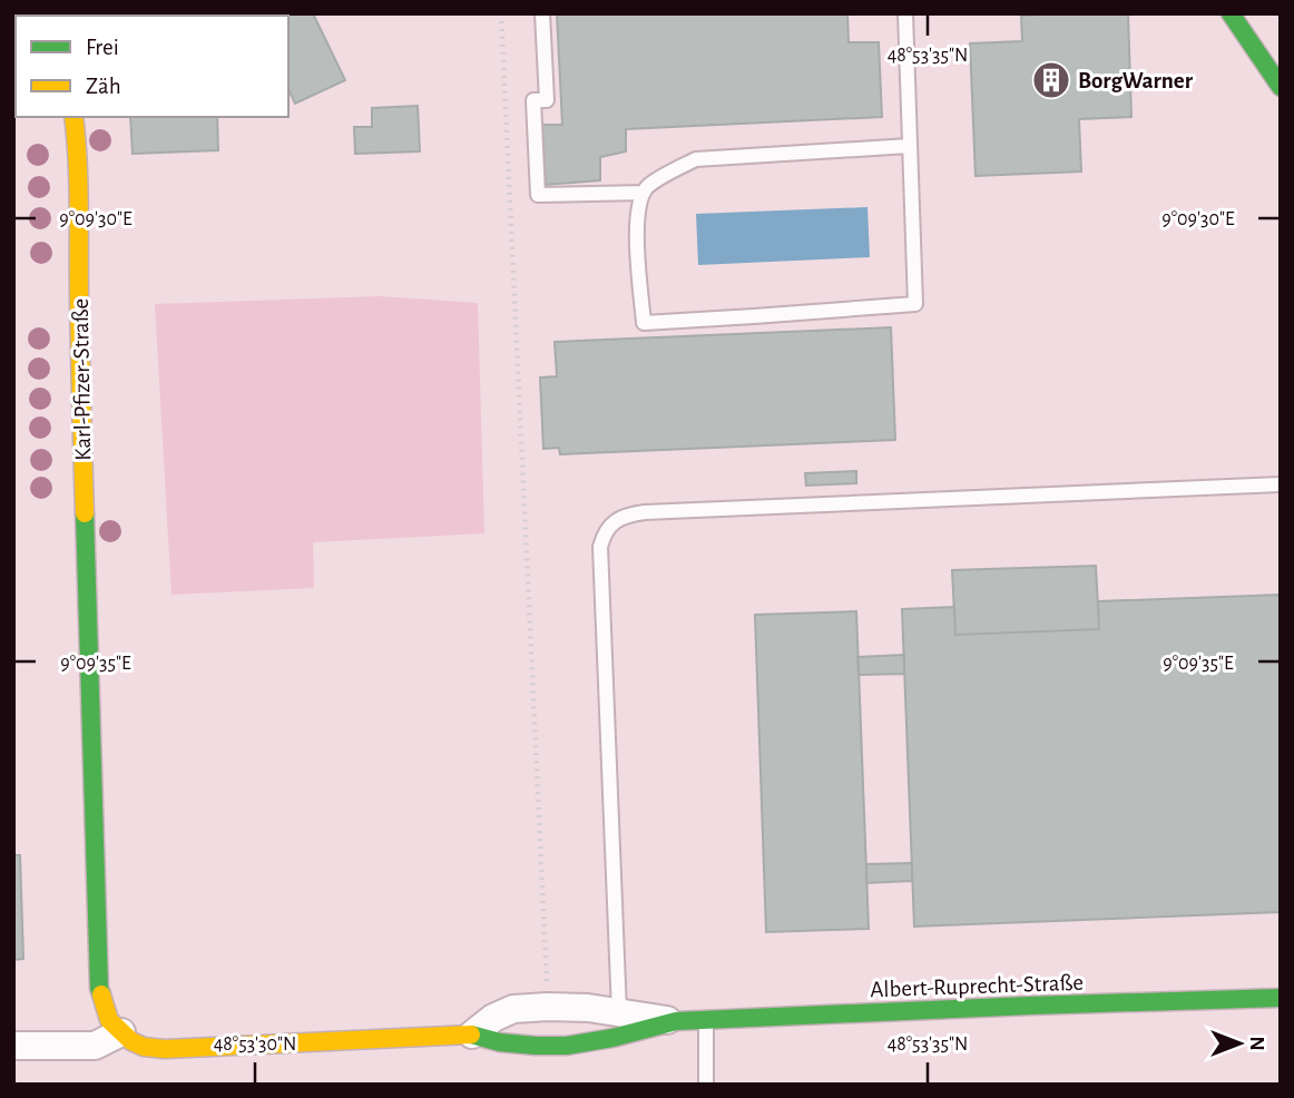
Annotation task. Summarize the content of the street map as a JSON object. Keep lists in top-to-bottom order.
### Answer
{
  "streets": {
    "street": ["Karl-Pfizer-Straße", "Albert-Ruprecht-Straße"]
  },
  "crossings": [
    ["Karl-Pfizer-Straße", "Albert-Ruprecht-Straße"]
  ],
  "places": {
    "building": ["BorgWarner"]
  },
  "legend": ["Frei", "Zäh"],
  "north": "right",
  "coordinates": [
    "48°53'35\"N",
    "9°09'30\"E",
    "9°09'35\"E",
    "48°53'30\"N"
  ]
}
